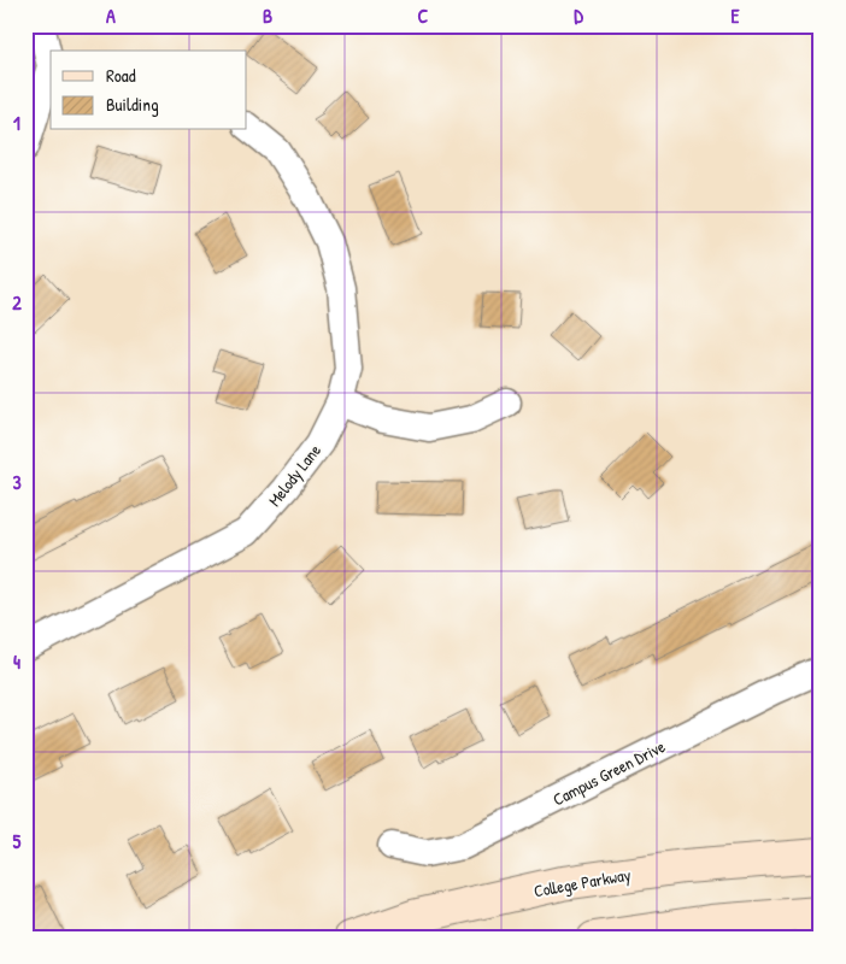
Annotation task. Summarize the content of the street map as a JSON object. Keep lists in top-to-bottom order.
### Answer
{
  "streets": {
    "main road": ["College Parkway"],
    "street": ["Melody Lane", "Campus Green Drive"]
  },
  "legend": ["Road", "Building"],
  "grid": {
    "columns": [
      "A",
      "B",
      "C",
      "D",
      "E"
    ],
    "rows": [
      "1",
      "2",
      "3",
      "4",
      "5"
    ]
  }
}
